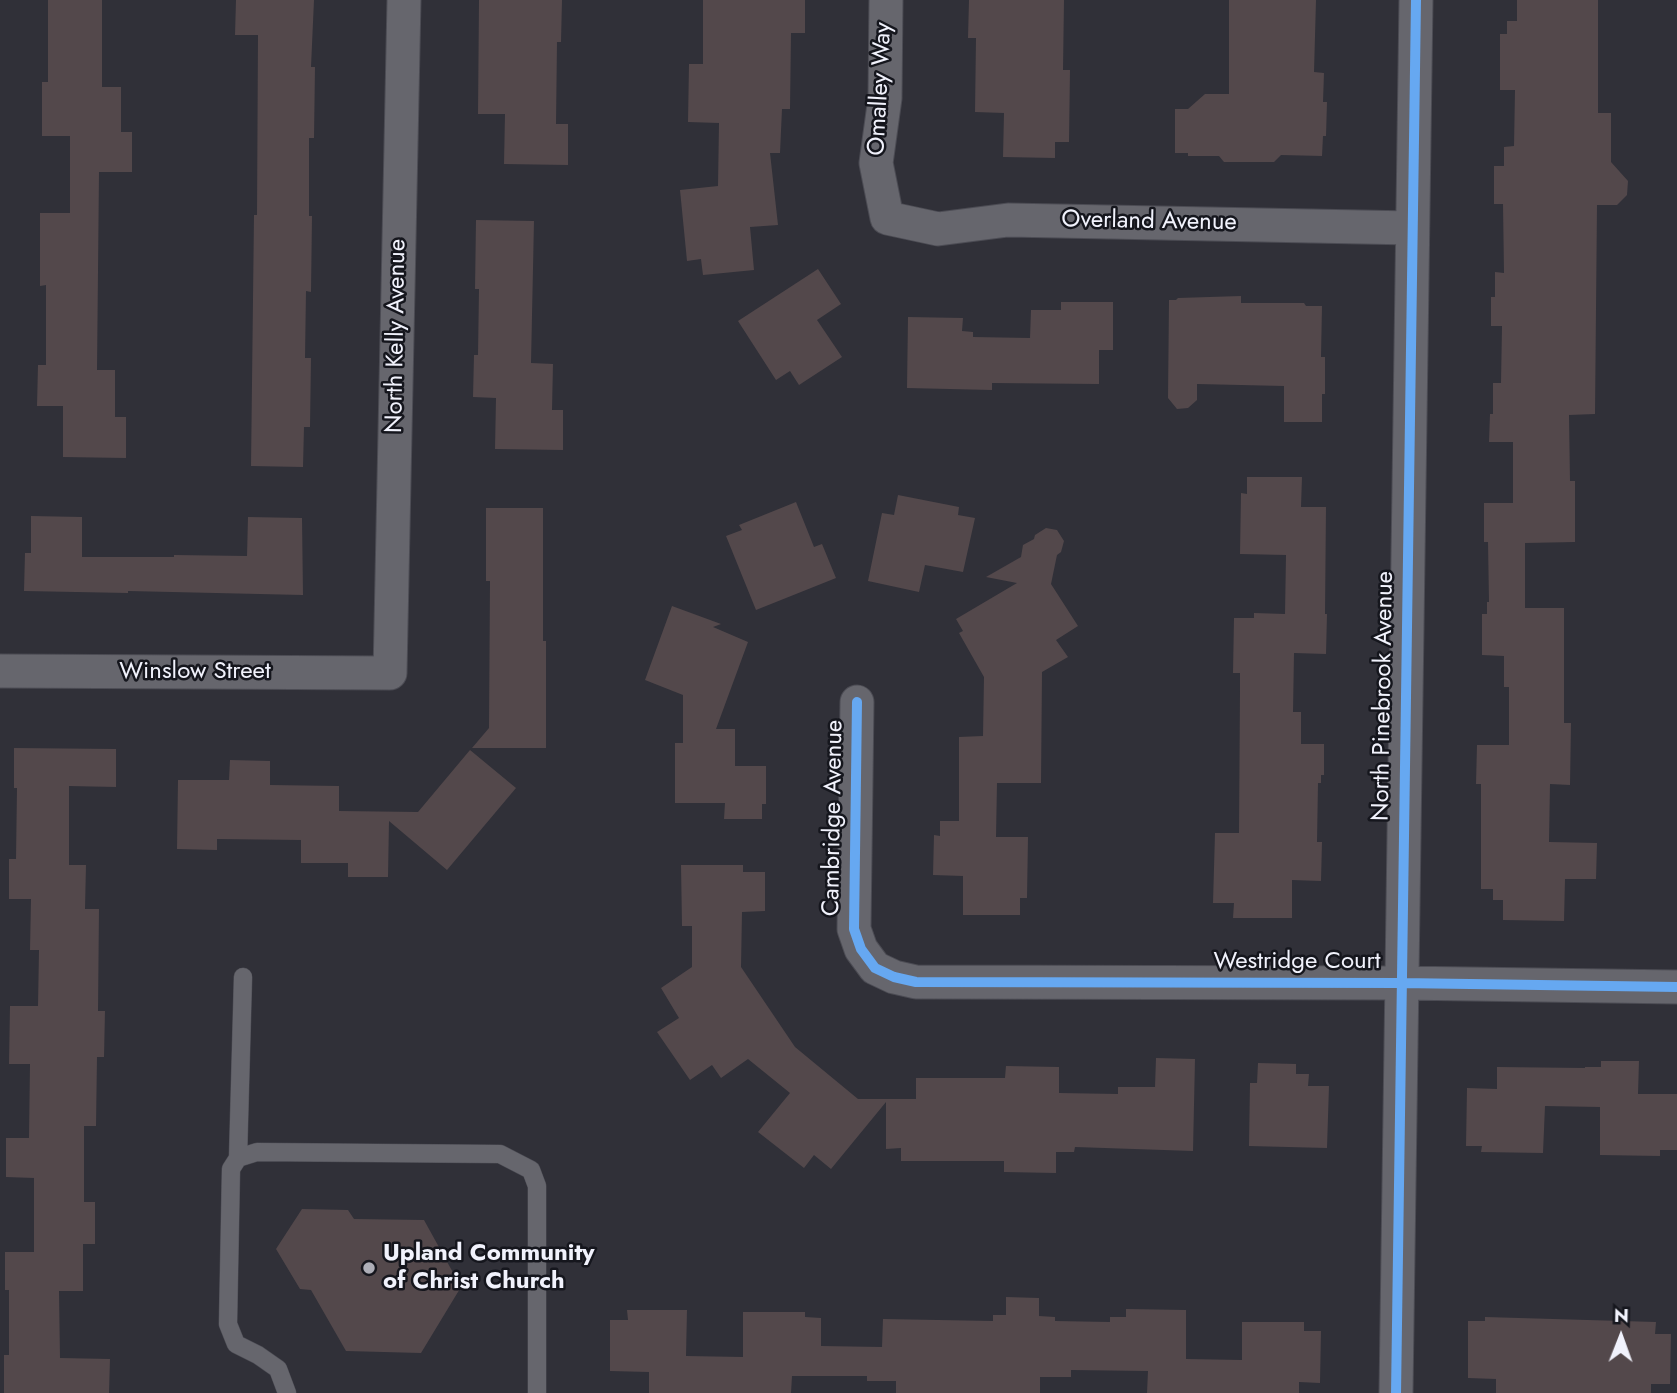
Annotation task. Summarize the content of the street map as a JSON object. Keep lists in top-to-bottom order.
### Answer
{
  "streets": {
    "street": [
      "Omalley Way",
      "Overland Avenue",
      "North Kelly Avenue",
      "Winslow Street",
      "North Pinebrook Avenue",
      "Cambridge Avenue",
      "Westridge Court"
    ]
  },
  "crossings": [
    ["Omalley Way", "Overland Avenue"],
    ["Overland Avenue", "North Pinebrook Avenue"],
    ["North Kelly Avenue", "Winslow Street"],
    ["North Pinebrook Avenue", "Westridge Court"],
    ["Cambridge Avenue", "Westridge Court"]
  ],
  "places": ["Upland Community of Christ Church"],
  "north": "top"
}
